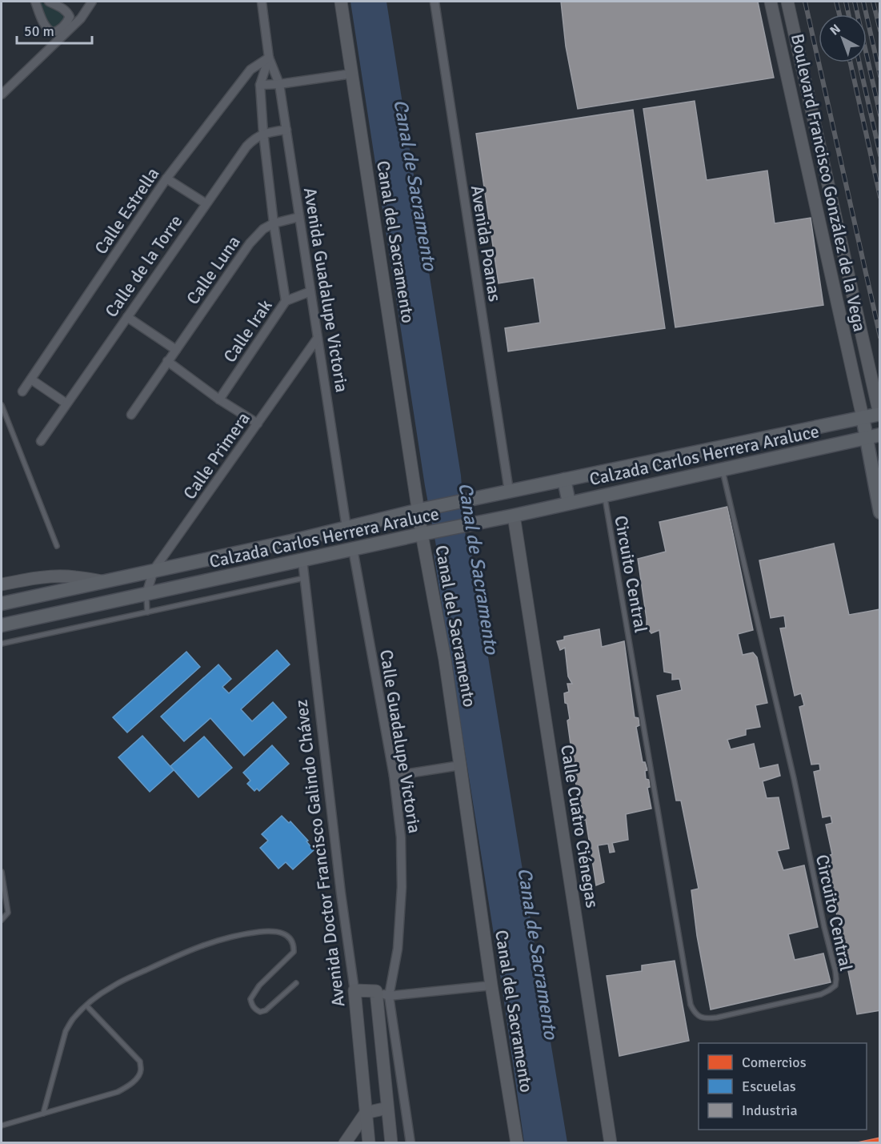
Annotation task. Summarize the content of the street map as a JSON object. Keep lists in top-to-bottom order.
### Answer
{
  "streets": {
    "main road": ["Boulevard Francisco González de la Vega", "Calzada Carlos Herrera Araluce"],
    "street": [
      "Calle Estrella",
      "Canal del Sacramento",
      "Avenida Poanas",
      "Calle de la Torre",
      "Calle Luna",
      "Avenida Guadalupe Victoria",
      "Calle Irak",
      "Calle Primera",
      "Calle Guadalupe Victoria",
      "Calle Cuatro Ciénegas",
      "Avenida Doctor Francisco Galindo Chávez"
    ],
    "lane": ["Circuito Central"]
  },
  "crossings": [
    ["Boulevard Francisco González de la Vega", "Calzada Carlos Herrera Araluce"],
    ["Calle Estrella", "Avenida Guadalupe Victoria"],
    ["Canal del Sacramento", "Calzada Carlos Herrera Araluce"],
    ["Avenida Poanas", "Calzada Carlos Herrera Araluce"],
    ["Calle de la Torre", "Avenida Guadalupe Victoria"],
    ["Calle Luna", "Avenida Guadalupe Victoria"],
    ["Avenida Guadalupe Victoria", "Calle Irak"],
    ["Avenida Guadalupe Victoria", "Calzada Carlos Herrera Araluce"],
    ["Avenida Guadalupe Victoria", "Calle Primera"],
    ["Calzada Carlos Herrera Araluce", "Calle Primera"],
    ["Calzada Carlos Herrera Araluce", "Circuito Central"],
    ["Calzada Carlos Herrera Araluce", "Calle Guadalupe Victoria"],
    ["Calzada Carlos Herrera Araluce", "Calle Cuatro Ciénegas"],
    ["Calzada Carlos Herrera Araluce", "Avenida Doctor Francisco Galindo Chávez"]
  ],
  "water": ["Canal de Sacramento"],
  "legend": ["Comercios", "Escuelas", "Industria"],
  "scale_bar": "50 m",
  "north": "top left"
}
